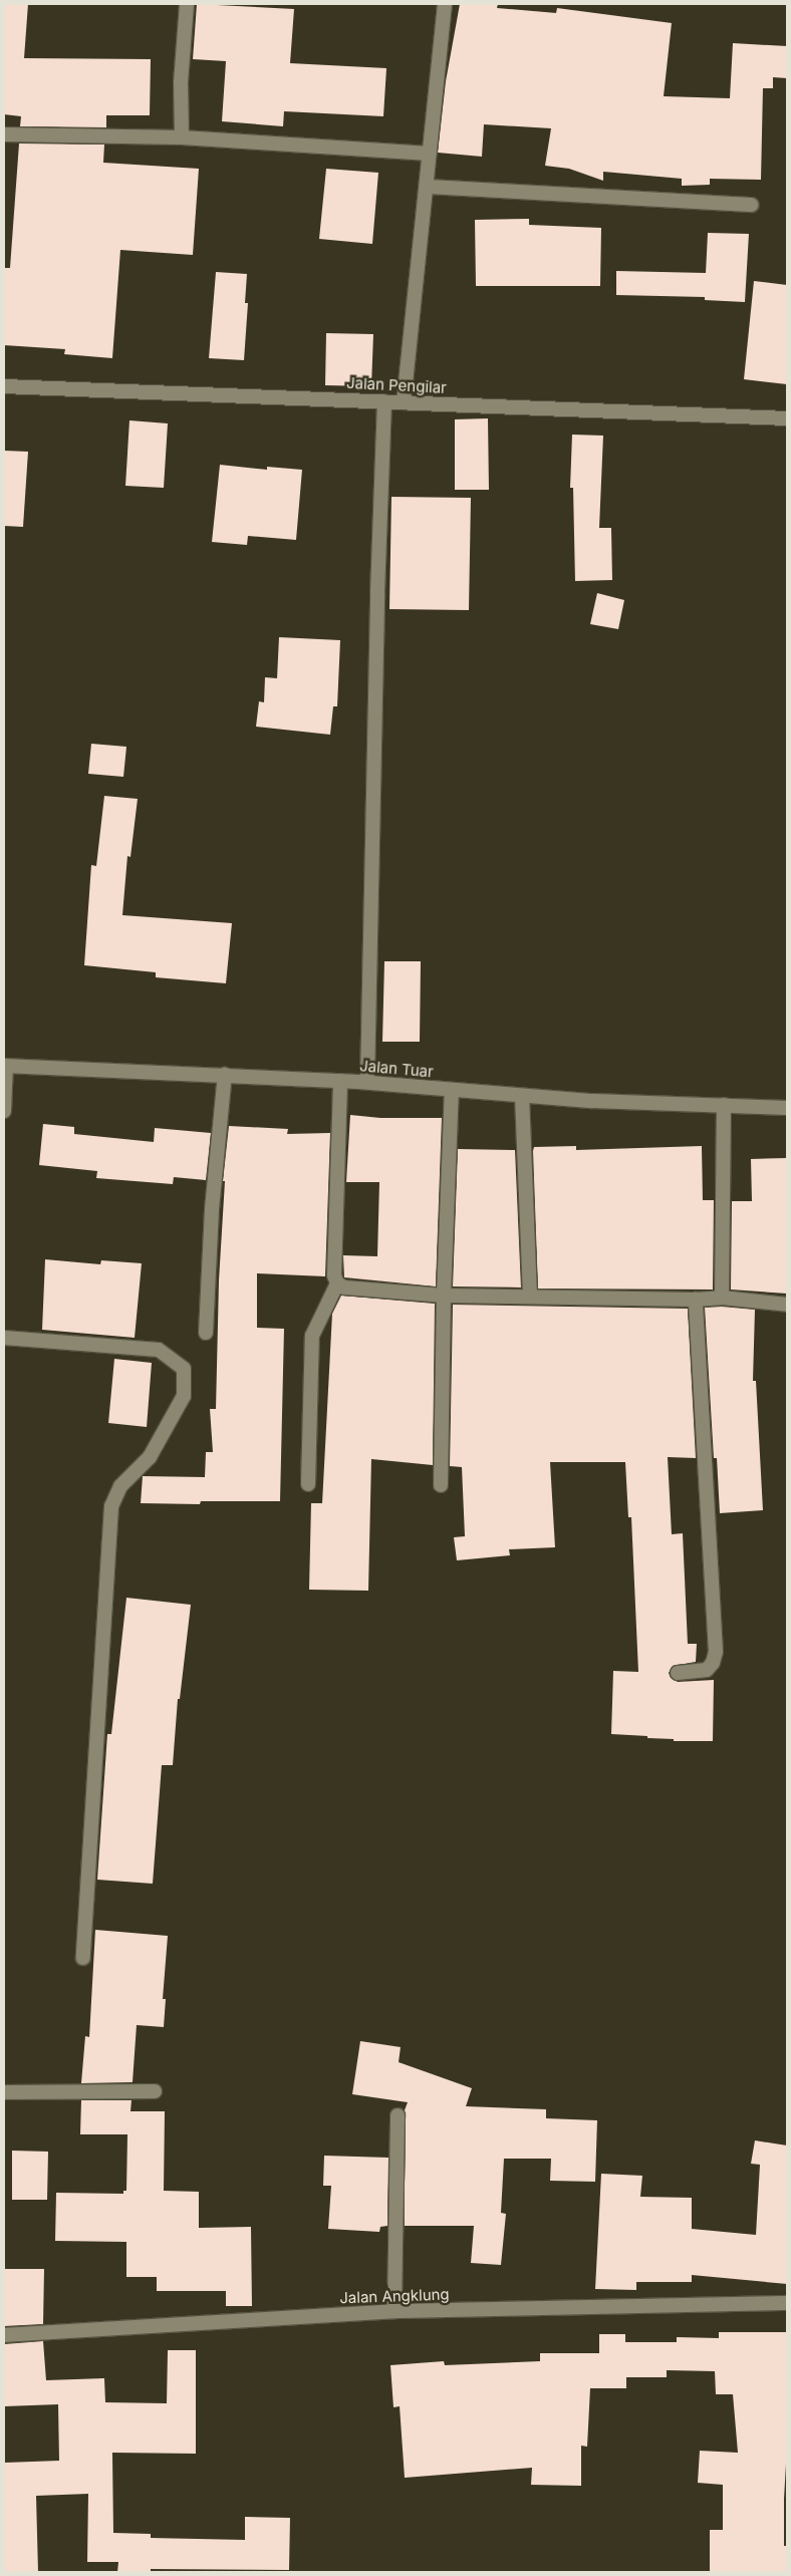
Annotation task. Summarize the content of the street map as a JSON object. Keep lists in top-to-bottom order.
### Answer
{
  "streets": {
    "street": ["Jalan Pengilar", "Jalan Tuar", "Jalan Angklung"]
  }
}
